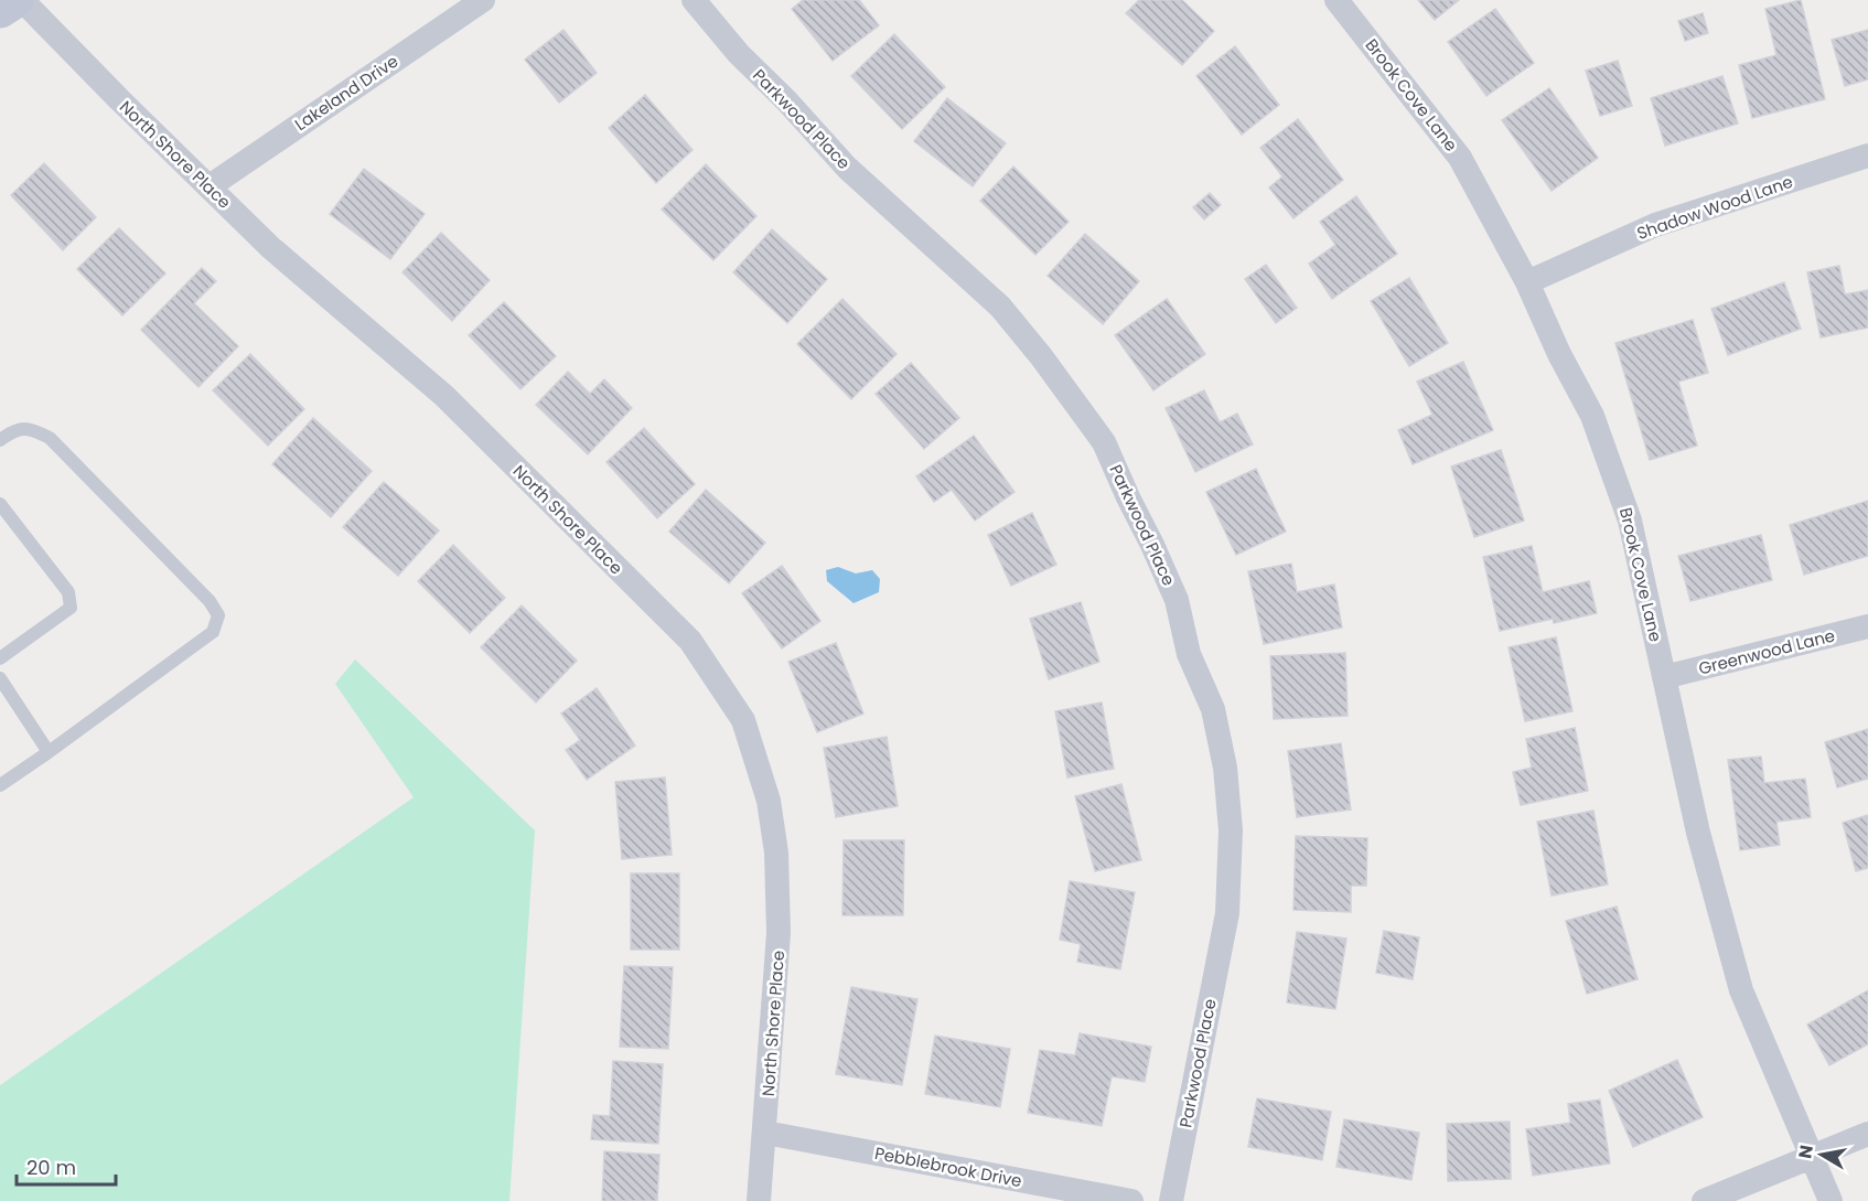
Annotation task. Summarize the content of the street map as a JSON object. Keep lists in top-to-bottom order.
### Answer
{
  "streets": {
    "street": [
      "Lakeland Drive",
      "Brook Cove Lane",
      "Parkwood Place",
      "North Shore Place",
      "Shadow Wood Lane",
      "Greenwood Lane",
      "Pebblebrook Drive"
    ]
  },
  "crossings": [
    ["Lakeland Drive", "North Shore Place"],
    ["Brook Cove Lane", "Shadow Wood Lane"],
    ["Brook Cove Lane", "Greenwood Lane"],
    ["North Shore Place", "Pebblebrook Drive"]
  ],
  "scale_bar": "20 m",
  "north": "left"
}
